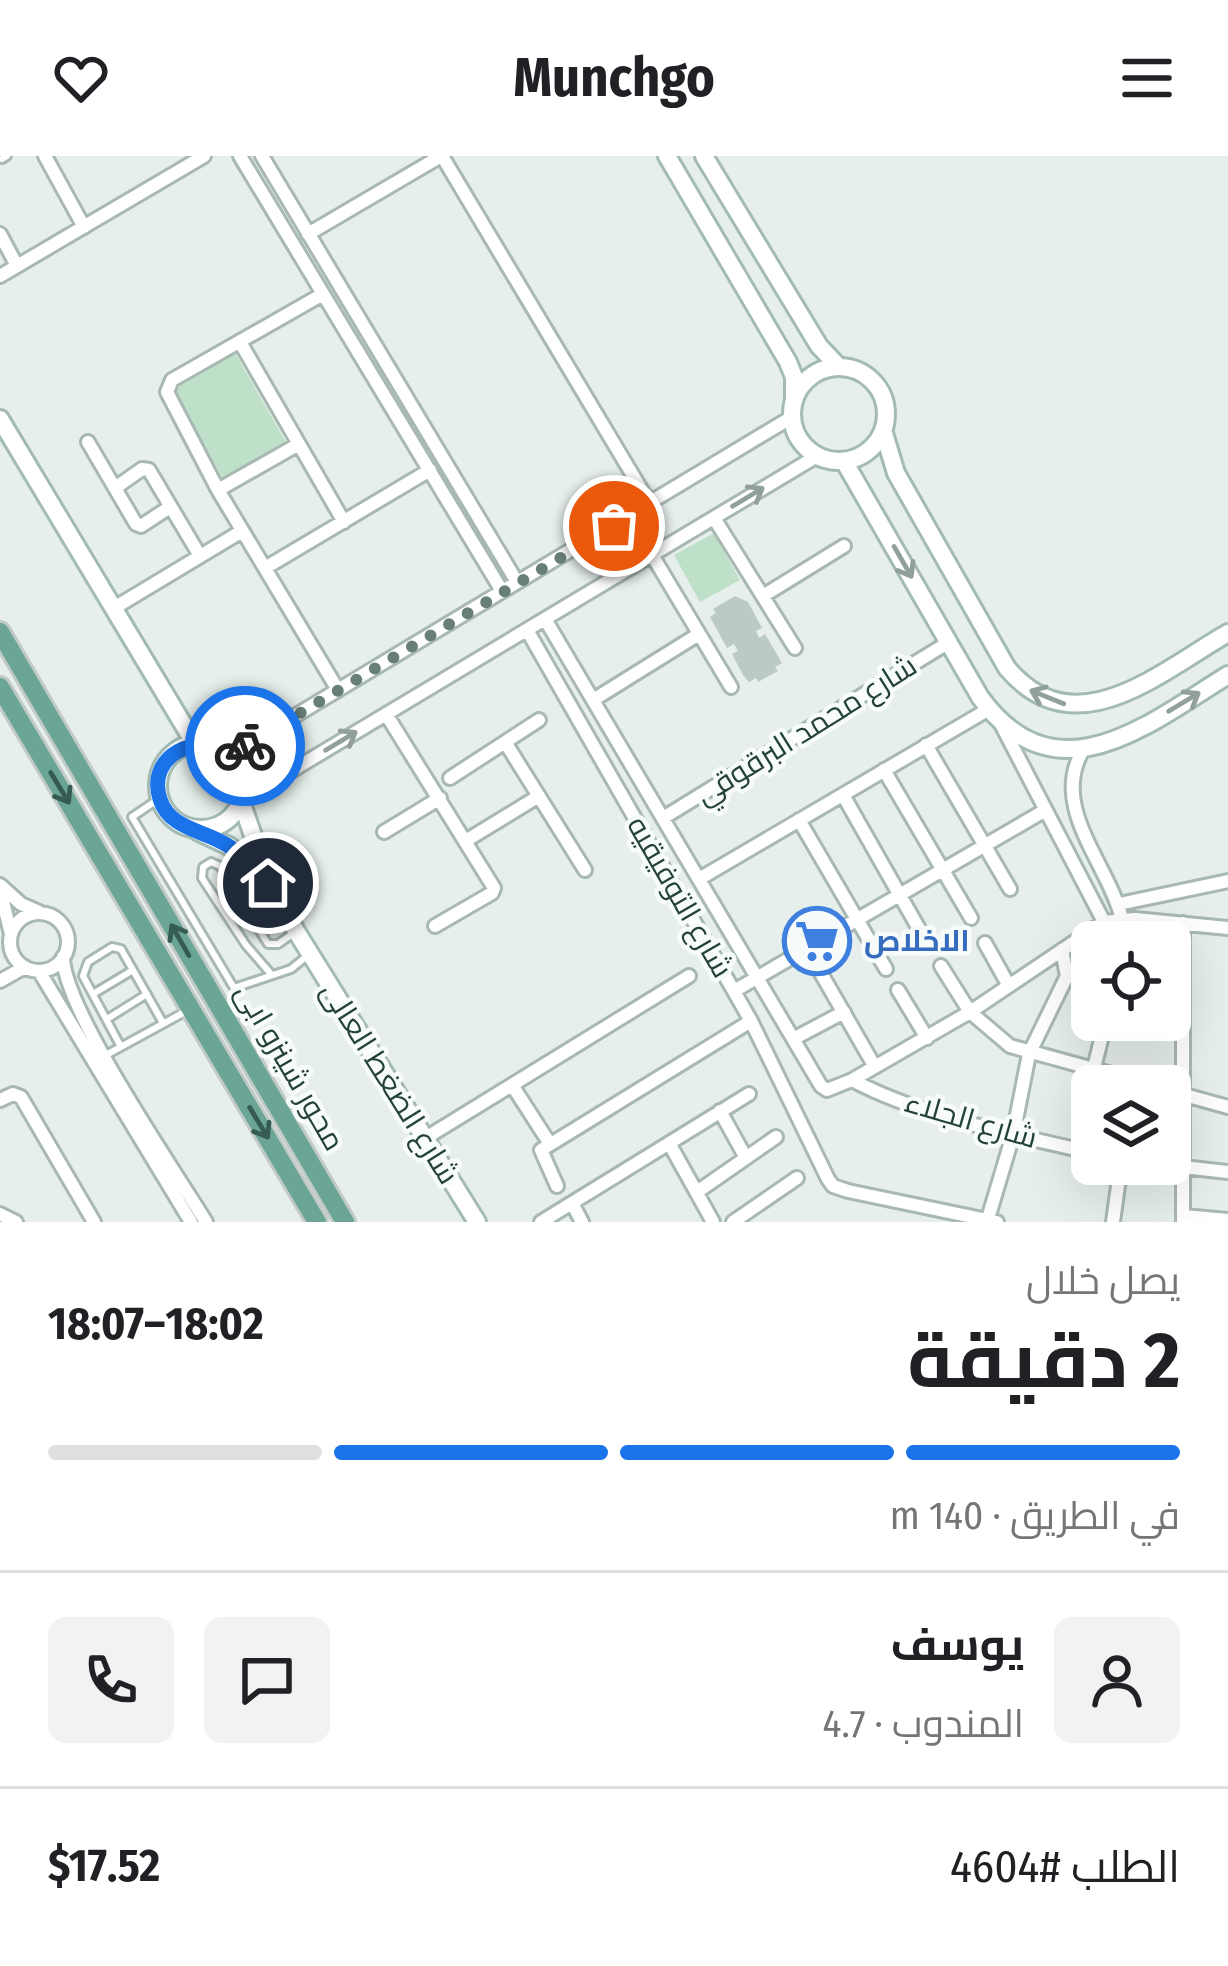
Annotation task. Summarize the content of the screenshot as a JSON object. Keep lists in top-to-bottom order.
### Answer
{
  "streets": {
    "main road": ["محور شينزو ابى"],
    "street": [
      "شارع محمد البرقوقي",
      "شارع التوفيقيه",
      "شارع الضغط العالى",
      "شارع الجلاء"
    ]
  },
  "crossings": [
    ["شارع محمد البرقوقي", "شارع التوفيقيه"],
    ["شارع التوفيقيه", "شارع الجلاء"]
  ],
  "places": {
    "supermarket": ["الاخلاص"]
  },
  "page": {
    "header": "Munchgo",
    "heading": ["2 دقيقة", "يصل خلال", "18:02–18:07"],
    "panel": [
      "يوسف",
      "المندوب · 4.7",
      "الطلب #4604",
      "$17.52"
    ],
    "bar": "في الطريق · 140 m"
  }
}
